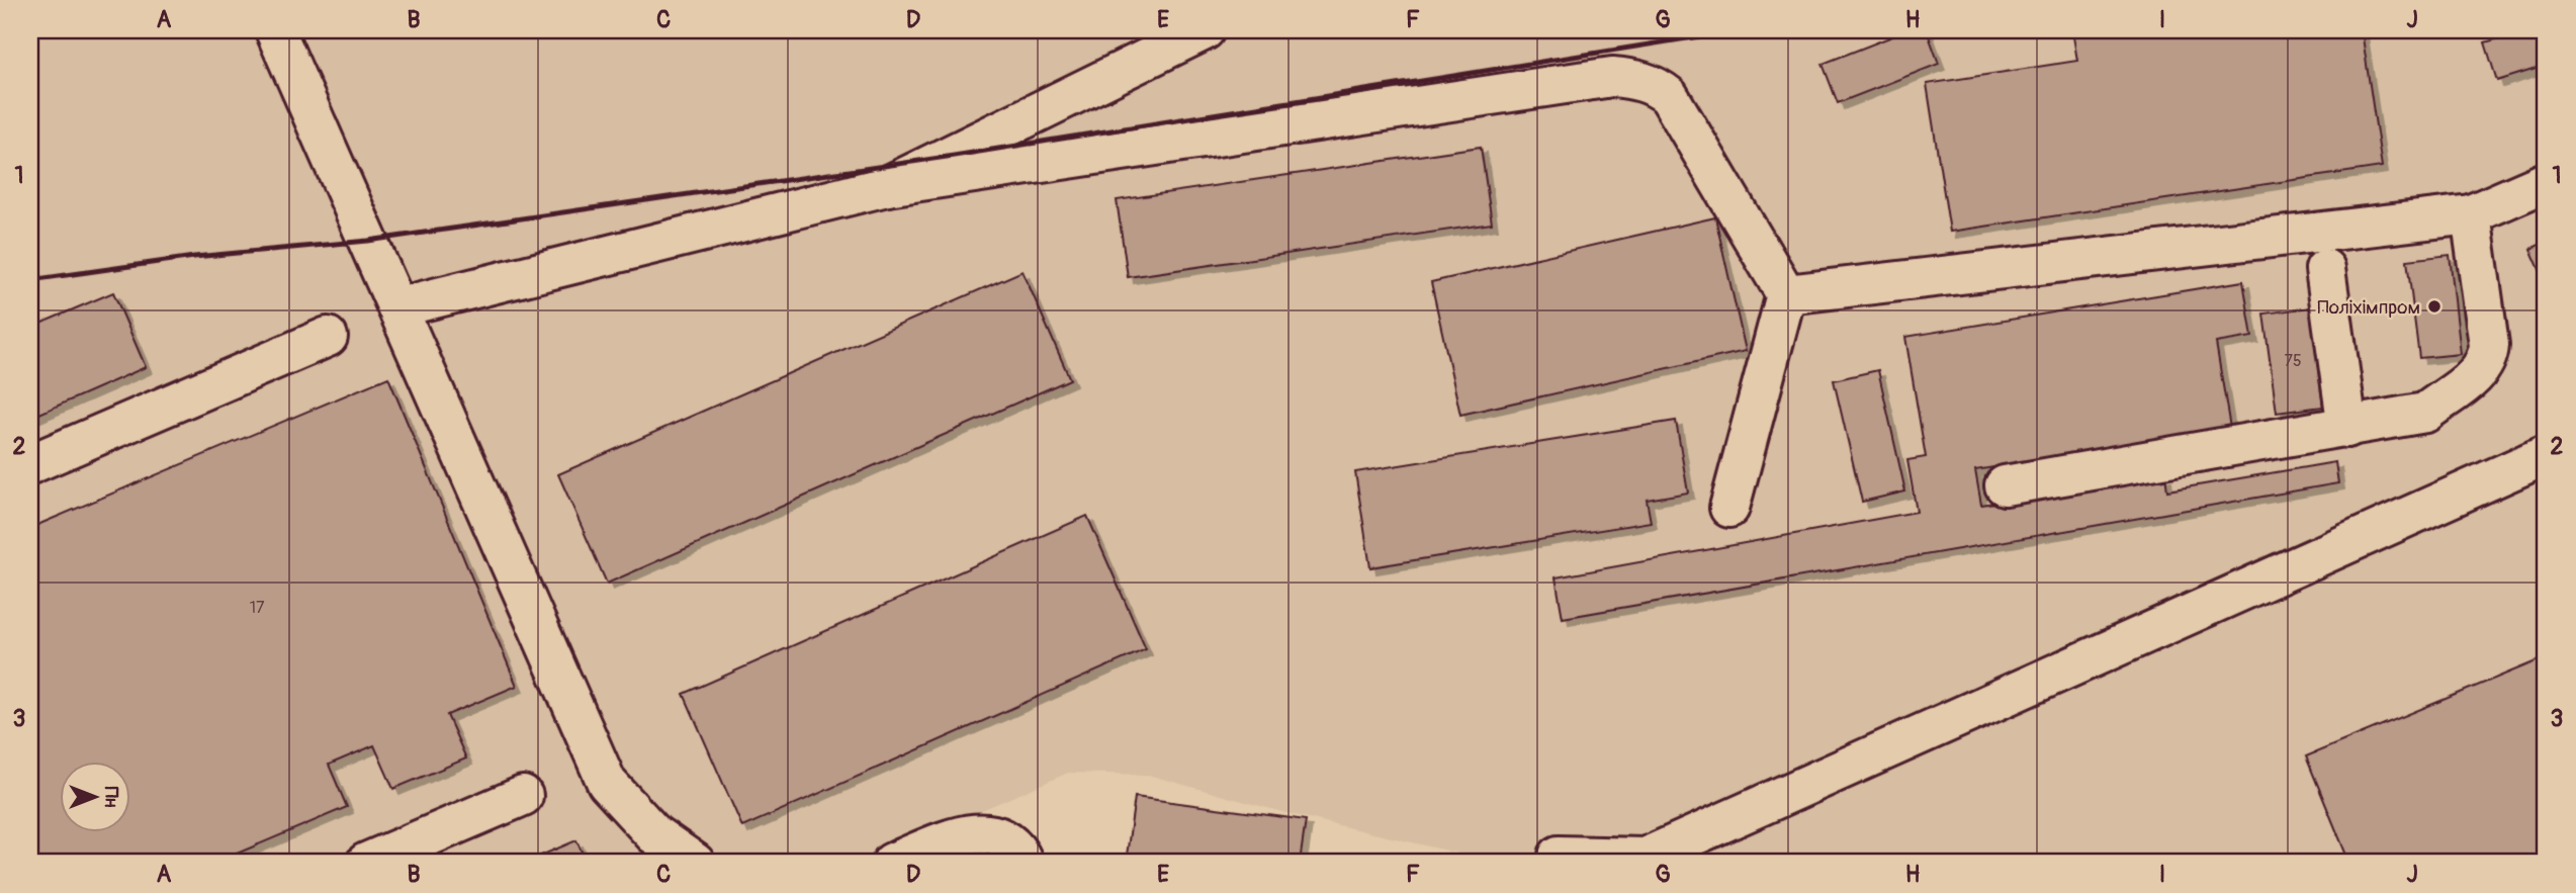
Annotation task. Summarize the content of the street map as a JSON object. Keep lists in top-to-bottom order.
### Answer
{
  "places": ["Поліхімпром"],
  "house_numbers": ["75", "17"],
  "north": "right",
  "grid": {
    "columns": [
      "A",
      "B",
      "C",
      "D",
      "E",
      "F",
      "G",
      "H",
      "I",
      "J"
    ],
    "rows": ["1", "2", "3"]
  }
}
